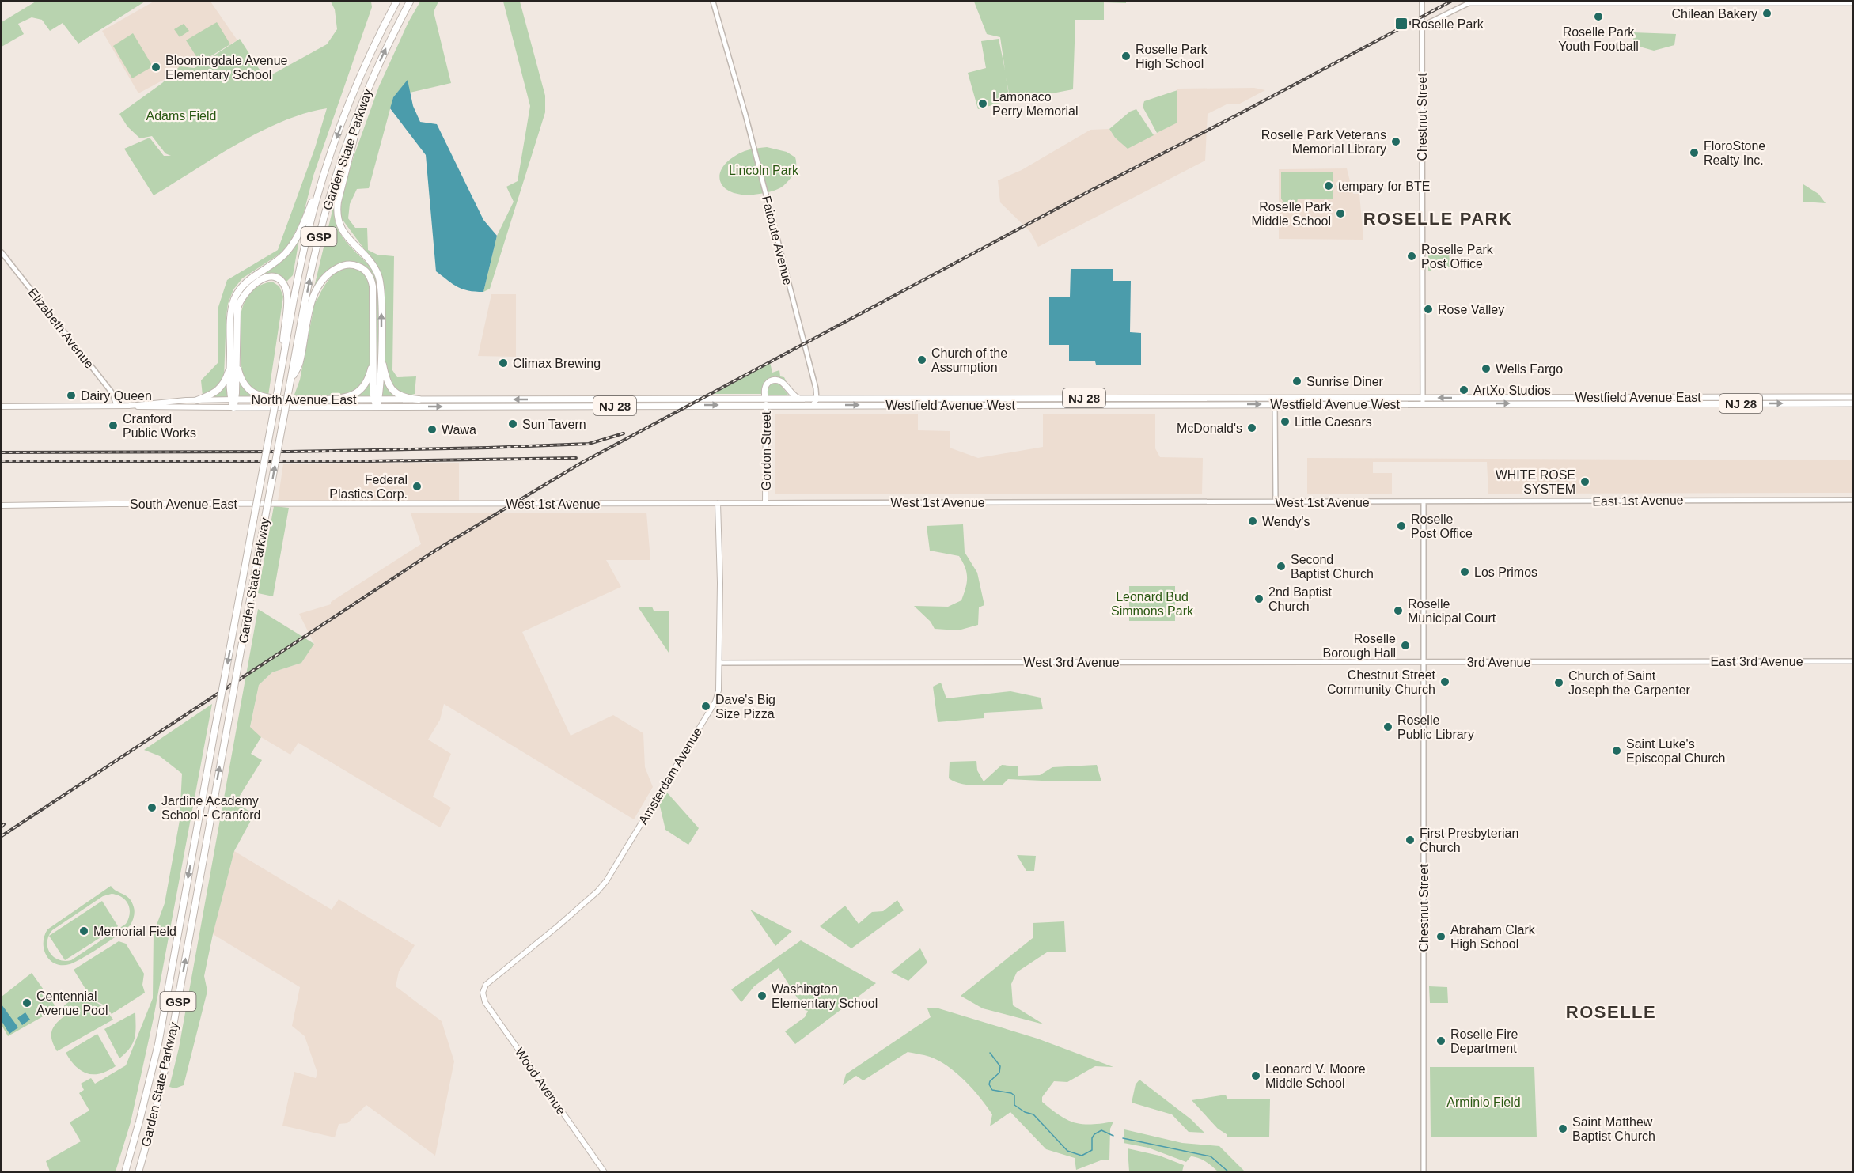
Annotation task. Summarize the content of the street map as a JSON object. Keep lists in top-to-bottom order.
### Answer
{
  "streets": {
    "highway": ["Garden State Parkway", "GSP"],
    "main road": [
      "Westfield Avenue East",
      "NJ 28",
      "North Avenue East",
      "Westfield Avenue West",
      "Gordon Street",
      "West 1st Avenue",
      "South Avenue East",
      "Amsterdam Avenue",
      "Wood Avenue"
    ],
    "street": [
      "Chestnut Street",
      "Faitoute Avenue",
      "Elizabeth Avenue",
      "East 1st Avenue",
      "East 3rd Avenue",
      "West 3rd Avenue",
      "3rd Avenue"
    ]
  },
  "crossings": [
    ["Chestnut Street", "Westfield Avenue East"],
    ["Chestnut Street", "Westfield Avenue West"],
    ["Chestnut Street", "East 1st Avenue"],
    ["Chestnut Street", "West 1st Avenue"],
    ["Chestnut Street", "West 3rd Avenue"],
    ["Chestnut Street", "3rd Avenue"],
    ["Faitoute Avenue", "Westfield Avenue West"],
    ["Elizabeth Avenue", "North Avenue East"],
    ["Westfield Avenue East", "Westfield Avenue West"],
    ["North Avenue East", "Westfield Avenue West"],
    ["Westfield Avenue West", "Gordon Street"],
    ["Gordon Street", "West 1st Avenue"],
    ["East 1st Avenue", "West 1st Avenue"],
    ["West 1st Avenue", "South Avenue East"],
    ["West 1st Avenue", "Amsterdam Avenue"],
    ["East 3rd Avenue", "3rd Avenue"],
    ["West 3rd Avenue", "3rd Avenue"],
    ["West 3rd Avenue", "Amsterdam Avenue"],
    ["Amsterdam Avenue", "Wood Avenue"]
  ],
  "districts": ["ROSELLE PARK", "ROSELLE"],
  "parks": [
    "Adams Field",
    "Lincoln Park",
    "Leonard Bud Simmons Park",
    "Arminio Field"
  ],
  "places": {
    "other": [
      "Chilean Bakery",
      "Roselle Park Youth Football",
      "Roselle Park High School",
      "Bloomingdale Avenue Elementary School",
      "Lamonaco Perry Memorial",
      "Roselle Park Veterans Memorial Library",
      "FloroStone Realty Inc.",
      "tempary for BTE",
      "Roselle Park Middle School",
      "Roselle Park Post Office",
      "Rose Valley",
      "Church of the Assumption",
      "Climax Brewing",
      "Wells Fargo",
      "Sunrise Diner",
      "ArtXo Studios",
      "Dairy Queen",
      "Little Caesars",
      "Sun Tavern",
      "Cranford Public Works",
      "McDonald's",
      "Wawa",
      "WHITE ROSE SYSTEM",
      "Federal Plastics Corp.",
      "Wendy's",
      "Roselle Post Office",
      "Second Baptist Church",
      "Los Primos",
      "2nd Baptist Church",
      "Roselle Municipal Court",
      "Roselle Borough Hall",
      "Chestnut Street Community Church",
      "Church of Saint Joseph the Carpenter",
      "Dave's Big Size Pizza",
      "Roselle Public Library",
      "Saint Luke's Episcopal Church",
      "Jardine Academy School - Cranford",
      "First Presbyterian Church",
      "Memorial Field",
      "Abraham Clark High School",
      "Washington Elementary School",
      "Centennial Avenue Pool",
      "Roselle Fire Department",
      "Leonard V. Moore Middle School",
      "Saint Matthew Baptist Church"
    ],
    "transit": ["Roselle Park"]
  }
}
